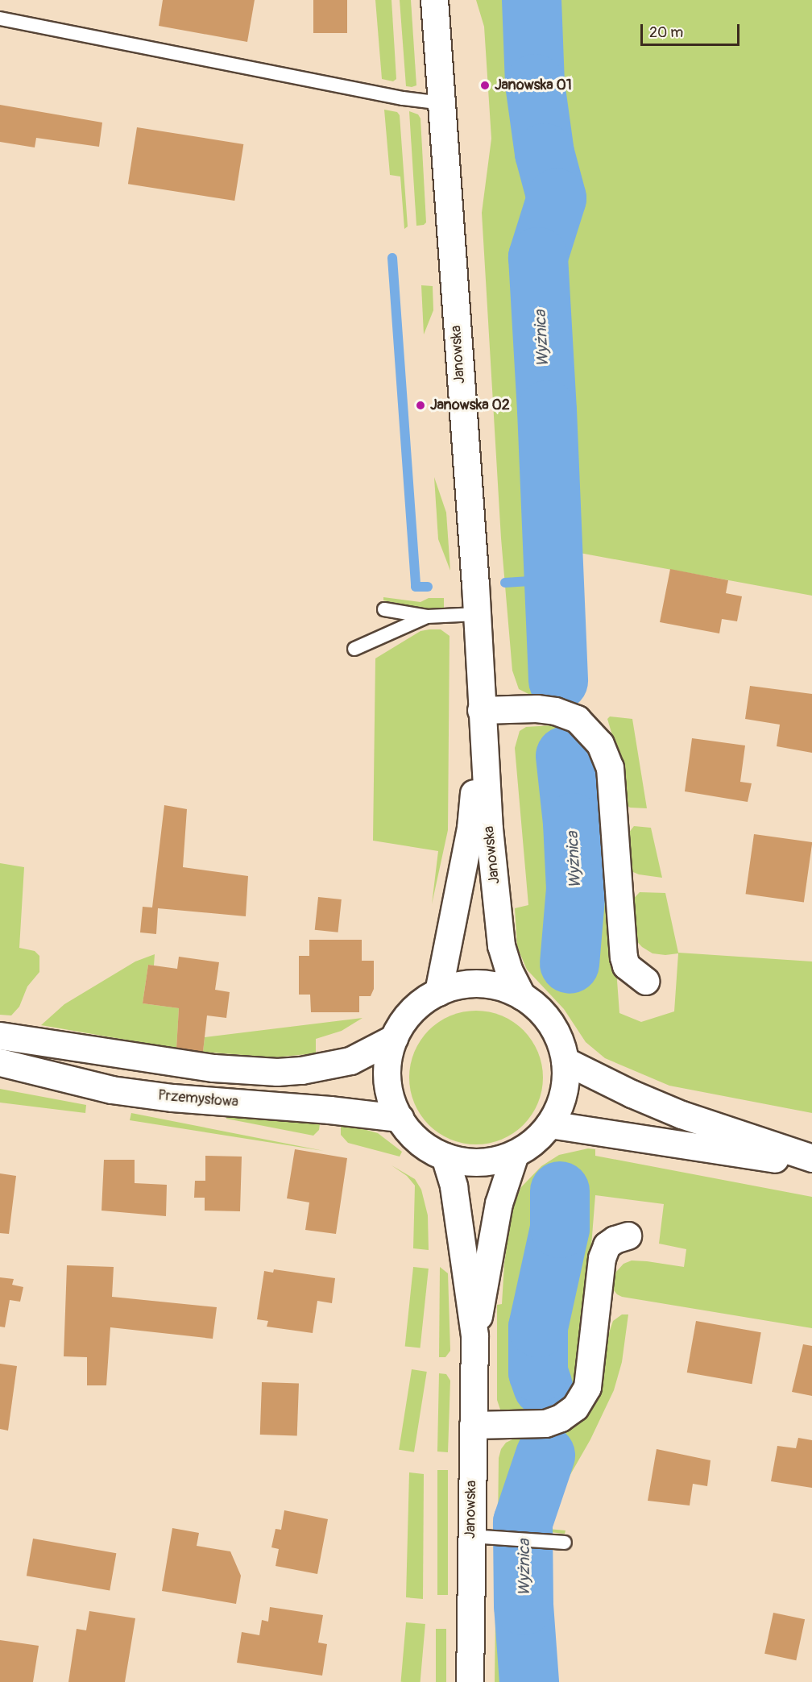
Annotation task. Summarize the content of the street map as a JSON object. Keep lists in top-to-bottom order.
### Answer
{
  "streets": {
    "street": ["Janowska", "Przemysłowa"]
  },
  "water": ["Wyżnica"],
  "places": ["Janowska 01", "Janowska 02"],
  "scale_bar": "20 m"
}
